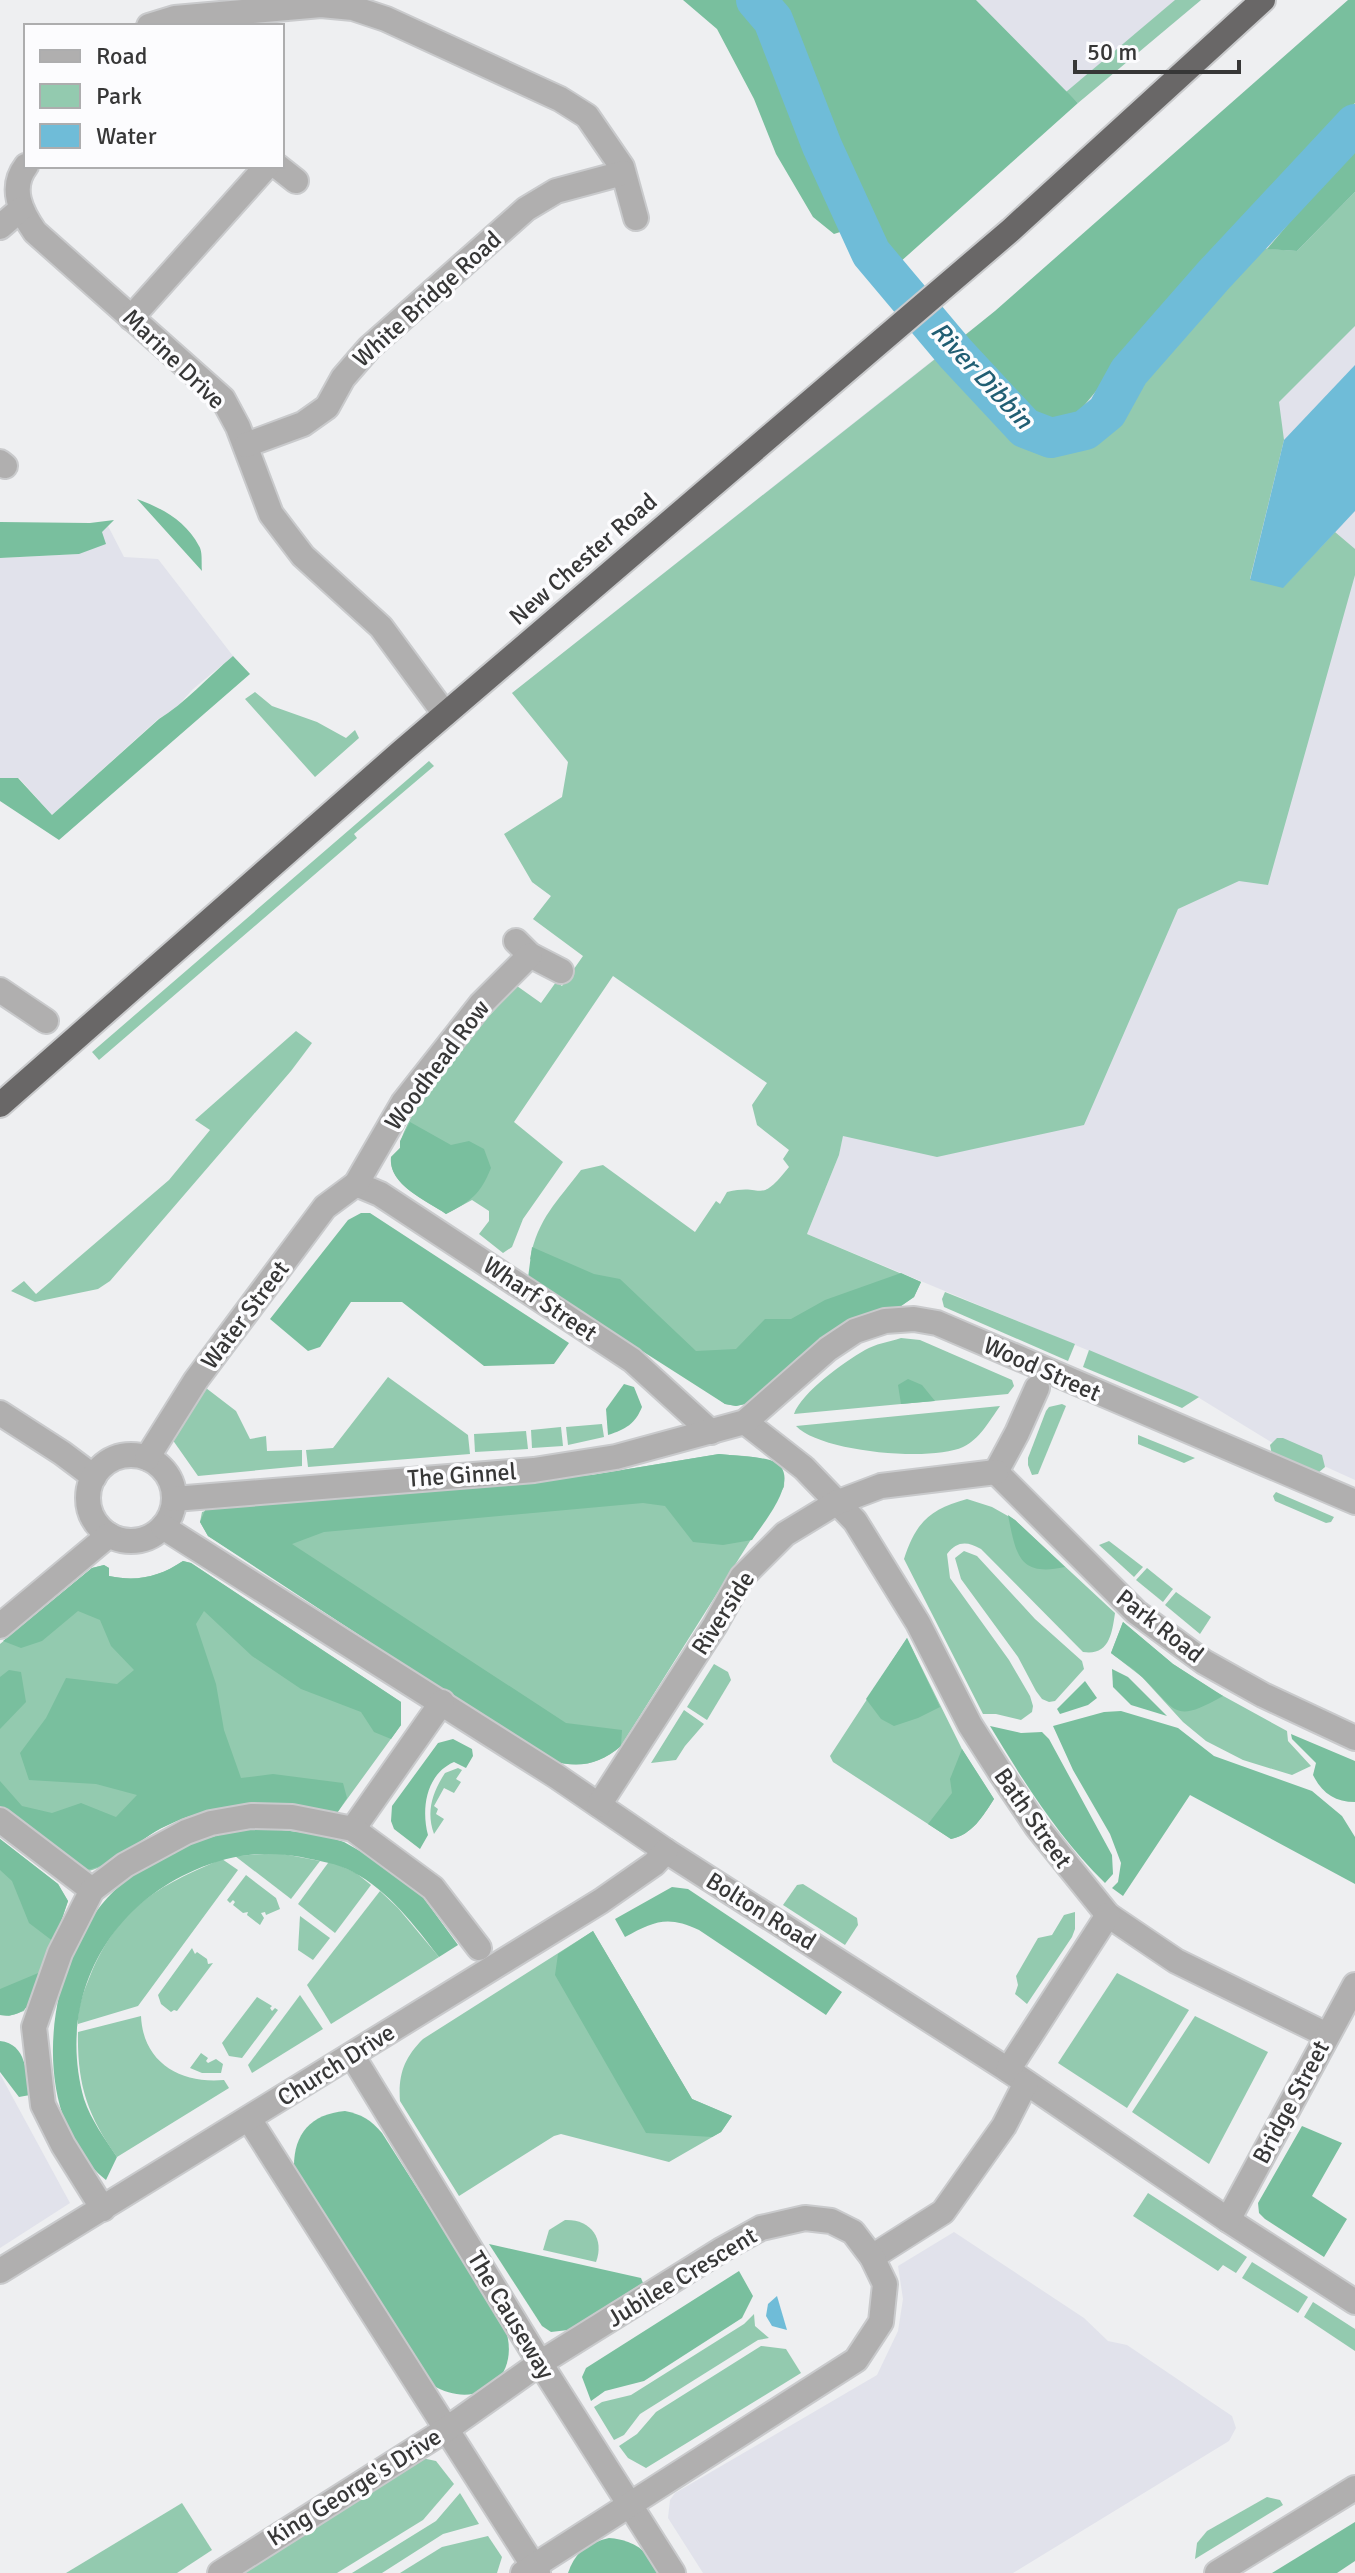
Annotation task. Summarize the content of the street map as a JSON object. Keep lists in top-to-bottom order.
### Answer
{
  "streets": {
    "highway": ["New Chester Road"],
    "street": [
      "White Bridge Road",
      "Marine Drive",
      "Woodhead Row",
      "Wharf Street",
      "Water Street",
      "Wood Street",
      "The Ginnel",
      "Riverside",
      "Park Road",
      "Bath Street",
      "Bolton Road",
      "Church Drive",
      "Bridge Street",
      "Jubilee Crescent",
      "The Causeway",
      "King George's Drive"
    ]
  },
  "crossings": [
    ["White Bridge Road", "Marine Drive"],
    ["Marine Drive", "New Chester Road"],
    ["Woodhead Row", "Wharf Street"],
    ["Woodhead Row", "Water Street"],
    ["Wharf Street", "Water Street"],
    ["Wharf Street", "The Ginnel"],
    ["Water Street", "The Ginnel"],
    ["Water Street", "Bolton Road"],
    ["Wood Street", "The Ginnel"],
    ["The Ginnel", "Bolton Road"],
    ["Riverside", "Park Road"],
    ["Riverside", "Bath Street"],
    ["Riverside", "Bolton Road"],
    ["Bath Street", "Bridge Street"],
    ["Bolton Road", "Church Drive"],
    ["Bolton Road", "Bridge Street"],
    ["Church Drive", "The Causeway"],
    ["Jubilee Crescent", "The Causeway"],
    ["Jubilee Crescent", "King George's Drive"]
  ],
  "water": ["River Dibbin"],
  "legend": ["Road", "Park", "Water"],
  "scale_bar": "50 m"
}
